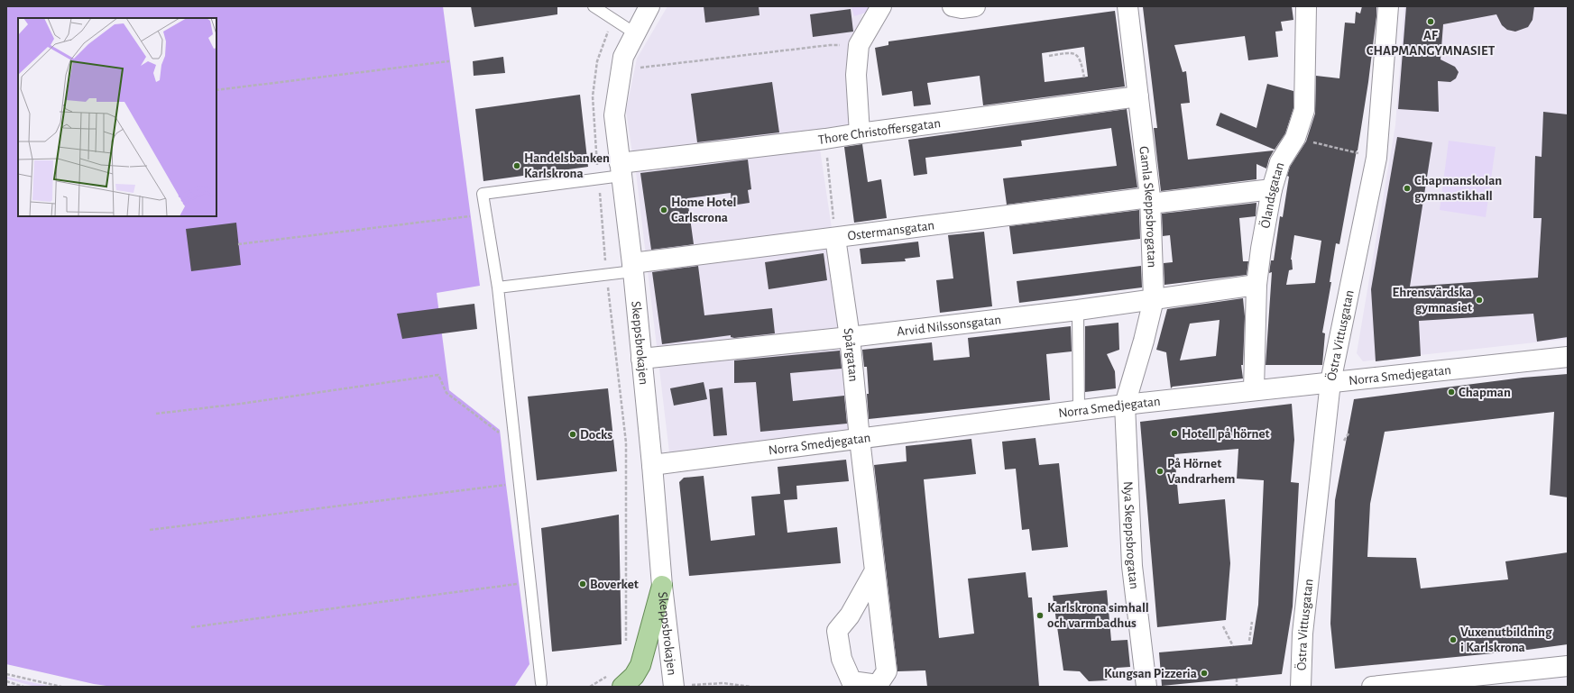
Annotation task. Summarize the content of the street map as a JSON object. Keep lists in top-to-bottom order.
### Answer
{
  "streets": {
    "street": [
      "Thore Christoffersgatan",
      "Ölandsgatan",
      "Gamla Skeppsbrogatan",
      "Ostermansgatan",
      "Arvid Nilssonsgatan",
      "Östra Vittusgatan",
      "Skeppsbrokajen",
      "Spårgatan",
      "Norra Smedjegatan",
      "Nya Skeppsbrogatan"
    ]
  },
  "crossings": [
    ["Thore Christoffersgatan", "Gamla Skeppsbrogatan"],
    ["Thore Christoffersgatan", "Skeppsbrokajen"],
    ["Ölandsgatan", "Ostermansgatan"],
    ["Ölandsgatan", "Arvid Nilssonsgatan"],
    ["Ölandsgatan", "Norra Smedjegatan"],
    ["Gamla Skeppsbrogatan", "Ostermansgatan"],
    ["Gamla Skeppsbrogatan", "Arvid Nilssonsgatan"],
    ["Gamla Skeppsbrogatan", "Norra Smedjegatan"],
    ["Gamla Skeppsbrogatan", "Nya Skeppsbrogatan"],
    ["Ostermansgatan", "Skeppsbrokajen"],
    ["Ostermansgatan", "Spårgatan"],
    ["Arvid Nilssonsgatan", "Skeppsbrokajen"],
    ["Arvid Nilssonsgatan", "Spårgatan"],
    ["Östra Vittusgatan", "Norra Smedjegatan"],
    ["Skeppsbrokajen", "Norra Smedjegatan"],
    ["Spårgatan", "Norra Smedjegatan"],
    ["Norra Smedjegatan", "Nya Skeppsbrogatan"]
  ],
  "places": [
    "AF CHAPMANGYMNASIET",
    "Handelsbanken Karlskrona",
    "Chapmanskolan gymnastikhall",
    "Home Hotel Carlscrona",
    "Ehrensvärdska gymnasiet",
    "Chapman",
    "Hotell på hörnet",
    "Docks",
    "På Hörnet Vandrarhem",
    "Boverket",
    "Karlskrona simhall och varmbadhus",
    "Vuxenutbildning i Karlskrona",
    "Kungsan Pizzeria"
  ]
}
